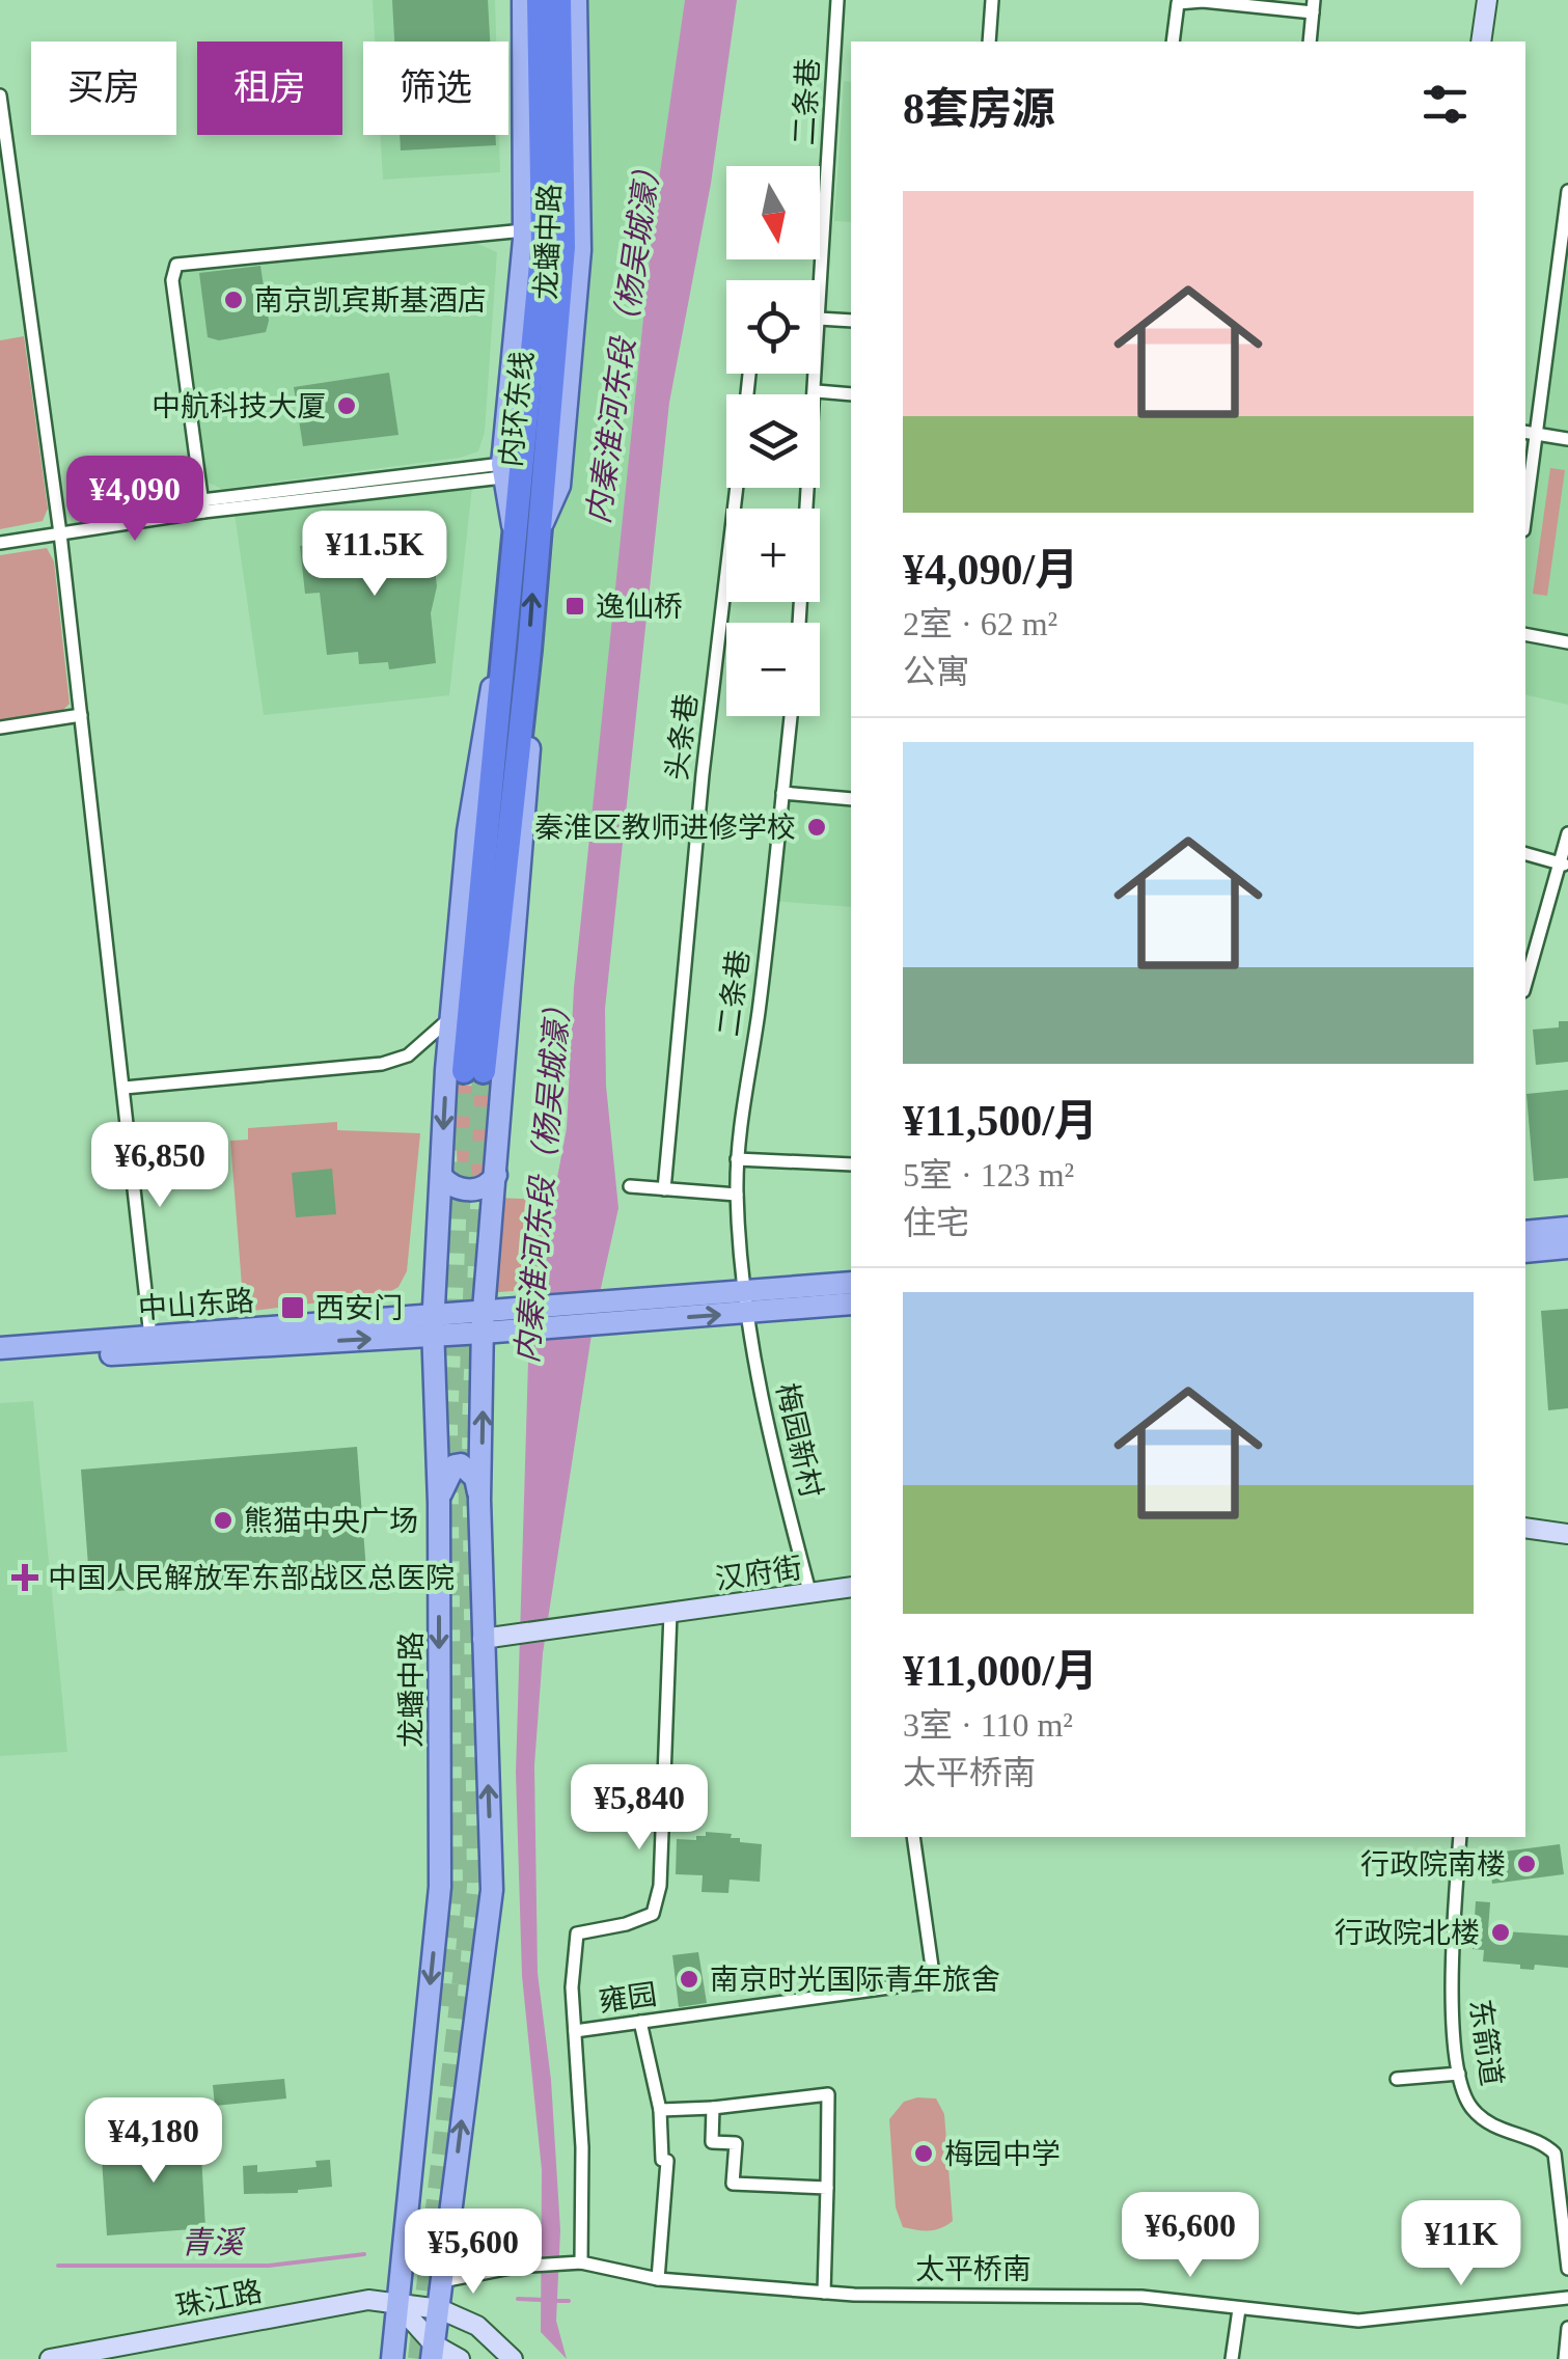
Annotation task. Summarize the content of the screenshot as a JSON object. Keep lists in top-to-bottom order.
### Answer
{
  "streets": {
    "highway": ["内环东线"],
    "main road": [
      "龙蟠中路",
      "中山东路",
      "汉府街",
      "珠江路"
    ],
    "street": [
      "二条巷",
      "头条巷",
      "梅园新村",
      "雍园",
      "东箭道",
      "太平桥南"
    ]
  },
  "crossings": [
    ["二条巷", "中山东路"],
    ["二条巷", "梅园新村"],
    ["龙蟠中路", "内环东线"],
    ["龙蟠中路", "中山东路"],
    ["龙蟠中路", "珠江路"],
    ["中山东路", "梅园新村"],
    ["梅园新村", "汉府街"]
  ],
  "water": ["内秦淮河东段（杨吴城濠）", "青溪"],
  "places": {
    "other": [
      "南京凯宾斯基酒店",
      "中航科技大厦",
      "秦淮区教师进修学校",
      "熊猫中央广场",
      "行政院南楼",
      "行政院北楼",
      "南京时光国际青年旅舍",
      "梅园中学"
    ],
    "transit": ["逸仙桥", "西安门"],
    "health": ["中国人民解放军东部战区总医院"]
  },
  "north": "bottom",
  "page": {
    "chip": ["买房", "租房", "筛选"],
    "heading": "8套房源",
    "map_buttons": ["+", "−"],
    "list": [
      {
        "name": "¥4,090/月",
        "note": "2室 · 62 m² · 公寓"
      },
      {
        "name": "¥11,500/月",
        "note": "5室 · 123 m² · 住宅"
      },
      {
        "name": "¥11,000/月",
        "note": "3室 · 110 m² · 太平桥南"
      }
    ],
    "price": [
      "¥4,090",
      "¥11.5K",
      "¥6,850",
      "¥5,840",
      "¥4,180",
      "¥6,600",
      "¥11K",
      "¥5,600"
    ]
  }
}
